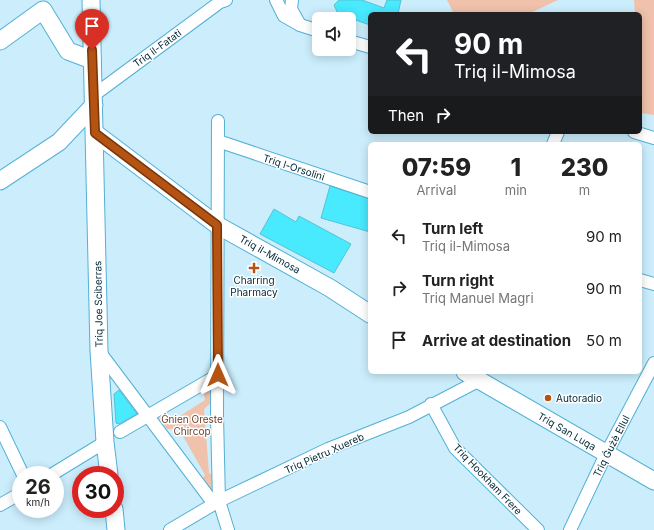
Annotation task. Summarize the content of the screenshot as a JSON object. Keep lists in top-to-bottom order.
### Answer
{
  "streets": {
    "street": [
      "Triq il-Fatati",
      "Triq l-Orsolini",
      "Triq il-Mimosa",
      "Triq Joe Sciberras",
      "Triq San Luqa",
      "Triq Ġużè Ellul",
      "Triq Pietru Xuereb",
      "Triq Hookham Frere"
    ]
  },
  "crossings": [
    ["Triq il-Fatati", "Triq Joe Sciberras"],
    ["Triq il-Mimosa", "Triq Joe Sciberras"],
    ["Triq San Luqa", "Triq Ġużè Ellul"],
    ["Triq San Luqa", "Triq Pietru Xuereb"],
    ["Triq Pietru Xuereb", "Triq Hookham Frere"]
  ],
  "parks": ["Ġnien Oreste Chircop"],
  "places": {
    "health": ["Charring Pharmacy"],
    "other": ["Autoradio"]
  },
  "page": {
    "turn": ["90 m", "Triq il-Mimosa"],
    "then": "Then",
    "eta": [
      "07:59",
      "Arrival",
      "1",
      "min",
      "230",
      "m"
    ],
    "list": [
      {
        "name": "Turn left",
        "note": "Triq il-Mimosa",
        "value": "90 m"
      },
      {
        "name": "Turn right",
        "note": "Triq Manuel Magri",
        "value": "90 m"
      },
      {
        "name": "Arrive at destination",
        "value": "50 m"
      }
    ],
    "speed": "26 km/h",
    "limit": "30"
  }
}
